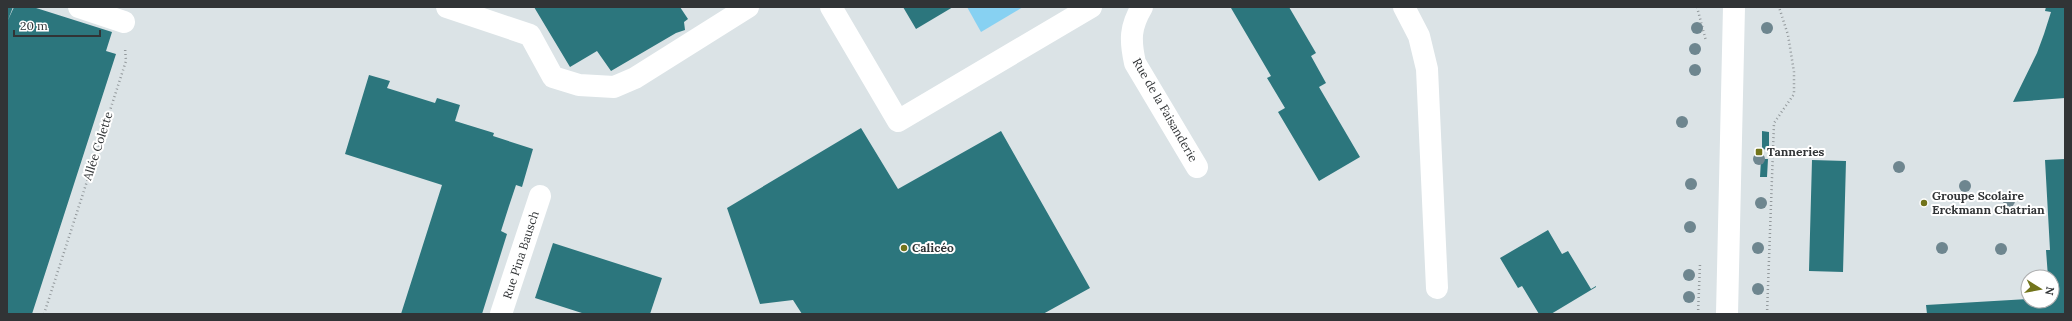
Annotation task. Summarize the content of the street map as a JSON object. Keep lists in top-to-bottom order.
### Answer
{
  "streets": {
    "street": ["Rue de la Faisanderie", "Rue Pina Bausch"],
    "path": ["Allée Colette"]
  },
  "places": {
    "transit": ["Tanneries"],
    "other": ["Groupe Scolaire Erckmann Chatrian", "Calicéo"]
  },
  "scale_bar": "20 m",
  "north": "right"
}
